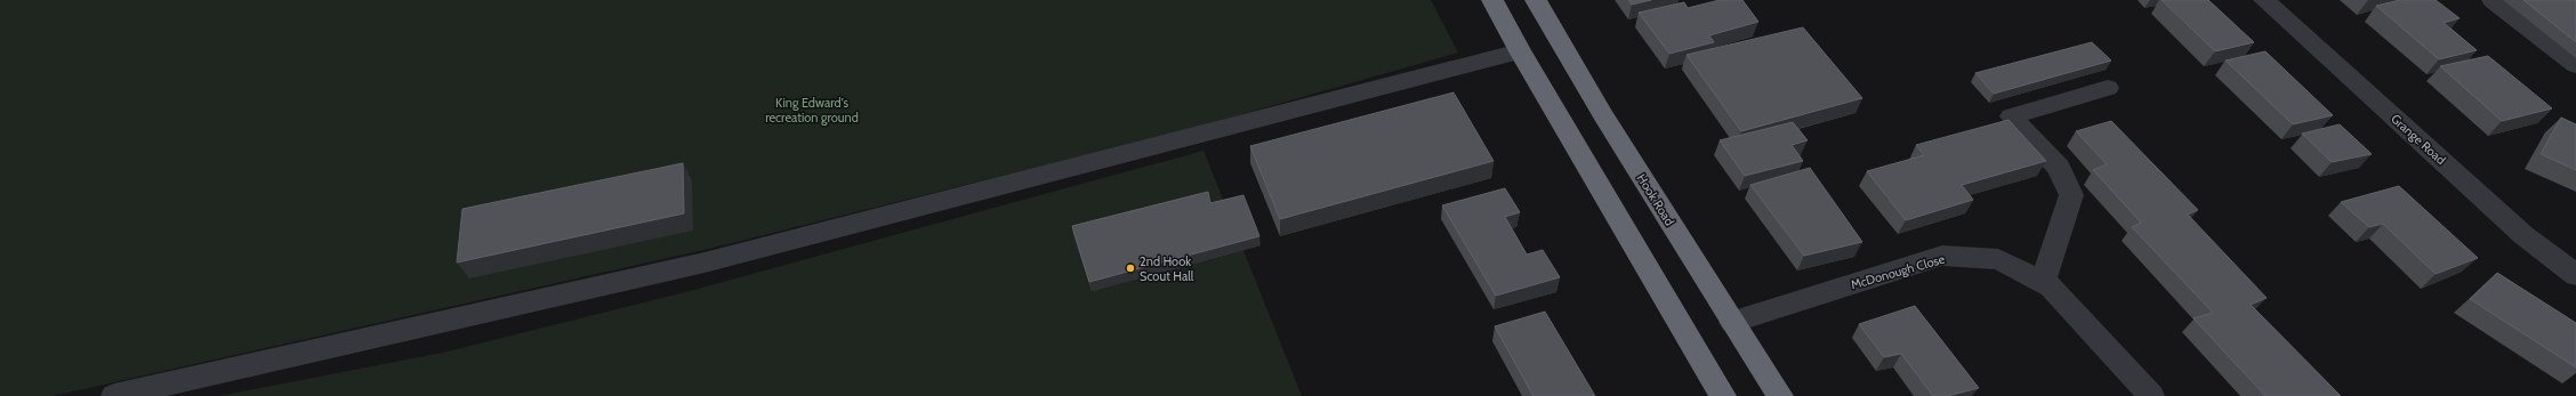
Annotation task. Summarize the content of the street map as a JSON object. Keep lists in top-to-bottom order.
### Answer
{
  "streets": {
    "highway": ["Hook Road"],
    "street": ["Grange Road", "McDonough Close"]
  },
  "crossings": [
    ["Hook Road", "McDonough Close"]
  ],
  "parks": ["King Edward's recreation ground"],
  "places": ["2nd Hook Scout Hall"]
}
